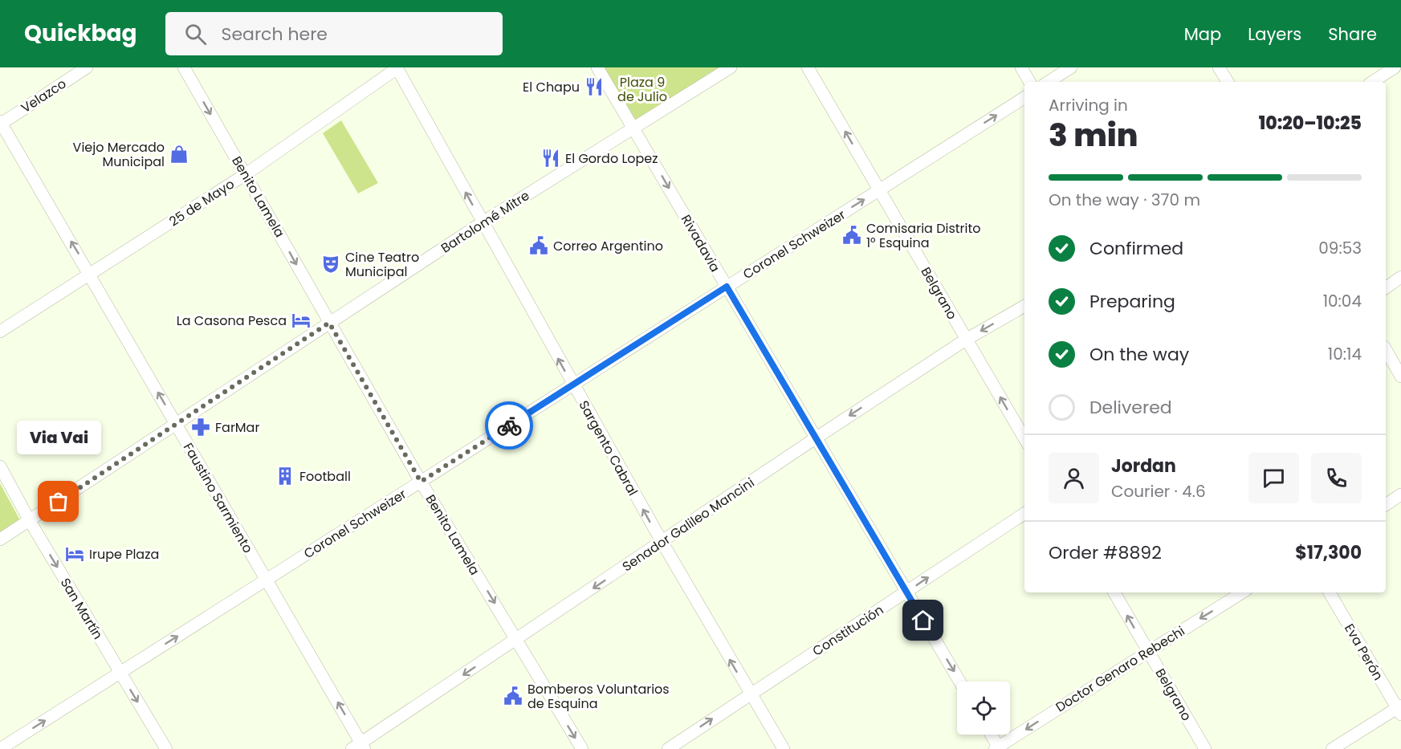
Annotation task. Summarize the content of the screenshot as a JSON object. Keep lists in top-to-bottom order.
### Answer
{
  "streets": {
    "street": [
      "Velazco",
      "Benito Lamela",
      "25 de Mayo",
      "Bartolomé Mitre",
      "Rivadavia",
      "Coronel Schweizer",
      "Belgrano",
      "Sargento Cabral",
      "Faustino Sarmiento",
      "Senador Galileo Mancini",
      "San Martín",
      "Constitución",
      "Eva Perón",
      "Doctor Genaro Rebechi"
    ]
  },
  "crossings": [
    ["Velazco", "Faustino Sarmiento"],
    ["Benito Lamela", "25 de Mayo"],
    ["Benito Lamela", "Bartolomé Mitre"],
    ["Benito Lamela", "Coronel Schweizer"],
    ["Benito Lamela", "Senador Galileo Mancini"],
    ["25 de Mayo", "Sargento Cabral"],
    ["25 de Mayo", "Faustino Sarmiento"],
    ["Bartolomé Mitre", "Rivadavia"],
    ["Bartolomé Mitre", "Sargento Cabral"],
    ["Bartolomé Mitre", "Faustino Sarmiento"],
    ["Bartolomé Mitre", "San Martín"],
    ["Rivadavia", "Coronel Schweizer"],
    ["Rivadavia", "Senador Galileo Mancini"],
    ["Rivadavia", "Constitución"],
    ["Coronel Schweizer", "Belgrano"],
    ["Coronel Schweizer", "Sargento Cabral"],
    ["Coronel Schweizer", "Faustino Sarmiento"],
    ["Coronel Schweizer", "San Martín"],
    ["Belgrano", "Senador Galileo Mancini"],
    ["Belgrano", "Doctor Genaro Rebechi"],
    ["Sargento Cabral", "Senador Galileo Mancini"],
    ["Sargento Cabral", "Constitución"],
    ["Faustino Sarmiento", "Senador Galileo Mancini"]
  ],
  "one_way": [
    "Benito Lamela",
    "Rivadavia",
    "Coronel Schweizer",
    "Belgrano",
    "Sargento Cabral",
    "Faustino Sarmiento",
    "Senador Galileo Mancini",
    "San Martín",
    "Constitución",
    "Doctor Genaro Rebechi"
  ],
  "parks": ["Plaza 9 de Julio"],
  "places": {
    "restaurant": ["El Chapu", "El Gordo Lopez"],
    "shop": ["Viejo Mercado Municipal"],
    "public building": ["Comisaria Distrito 1° Esquina", "Correo Argentino", "Bomberos Voluntarios de Esquina"],
    "theatre": ["Cine Teatro Municipal"],
    "hotel": ["La Casona Pesca", "Irupe Plaza"],
    "pharmacy": ["FarMar"],
    "building": ["Football"],
    "other": ["Via Vai"]
  },
  "page": {
    "header": "Quickbag",
    "search": "Search here",
    "nav": ["Map", "Layers", "Share"],
    "heading": ["3 min", "Arriving in", "10:20–10:25"],
    "panel": [
      "Jordan",
      "Courier · 4.6",
      "Order #8892",
      "$17,300"
    ],
    "bar": "On the way · 370 m",
    "list": [
      ["Confirmed", "09:53"],
      ["Preparing", "10:04"],
      ["On the way", "10:14"],
      "Delivered"
    ],
    "bubble": "Via Vai"
  }
}
